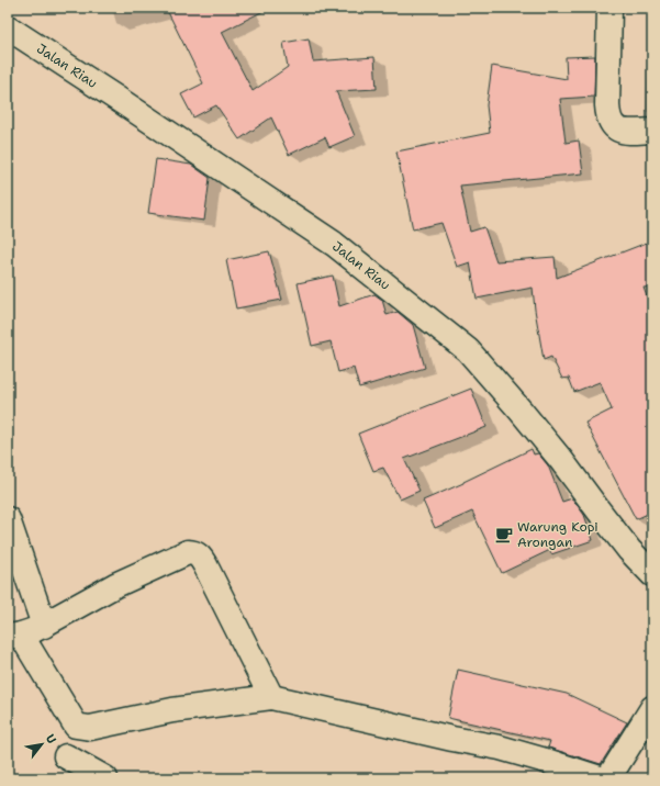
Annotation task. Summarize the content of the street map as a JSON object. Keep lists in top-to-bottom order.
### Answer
{
  "streets": {
    "street": ["Jalan Riau"]
  },
  "places": {
    "cafe": ["Warung Kopi Arongan"]
  },
  "north": "top right"
}
